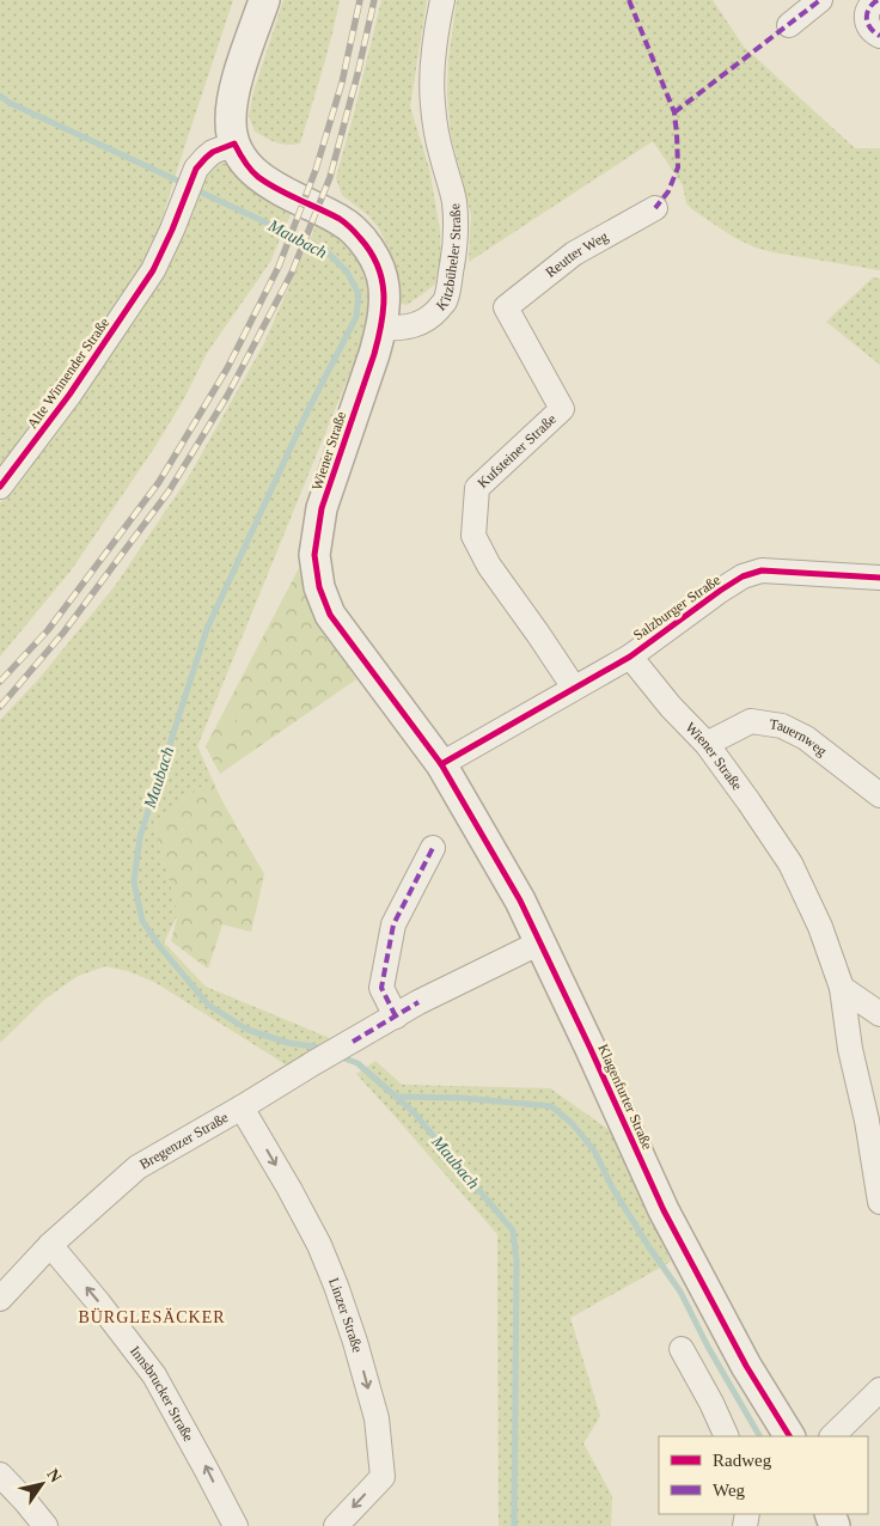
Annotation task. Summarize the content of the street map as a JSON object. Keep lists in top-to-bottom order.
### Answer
{
  "streets": {
    "street": [
      "Reutter Weg",
      "Kitzbüheler Straße",
      "Alte Winnender Straße",
      "Wiener Straße",
      "Kufsteiner Straße",
      "Salzburger Straße",
      "Tauernweg",
      "Klagenfurter Straße",
      "Bregenzer Straße",
      "Linzer Straße",
      "Innsbrucker Straße"
    ]
  },
  "crossings": [
    ["Reutter Weg", "Kufsteiner Straße"],
    ["Kitzbüheler Straße", "Wiener Straße"],
    ["Alte Winnender Straße", "Wiener Straße"],
    ["Wiener Straße", "Salzburger Straße"],
    ["Wiener Straße", "Tauernweg"],
    ["Wiener Straße", "Klagenfurter Straße"],
    ["Klagenfurter Straße", "Bregenzer Straße"],
    ["Bregenzer Straße", "Linzer Straße"],
    ["Bregenzer Straße", "Innsbrucker Straße"]
  ],
  "one_way": ["Linzer Straße", "Innsbrucker Straße"],
  "districts": ["BÜRGLESÄCKER"],
  "water": ["Maubach"],
  "legend": ["Radweg", "Weg"],
  "north": "top right"
}
